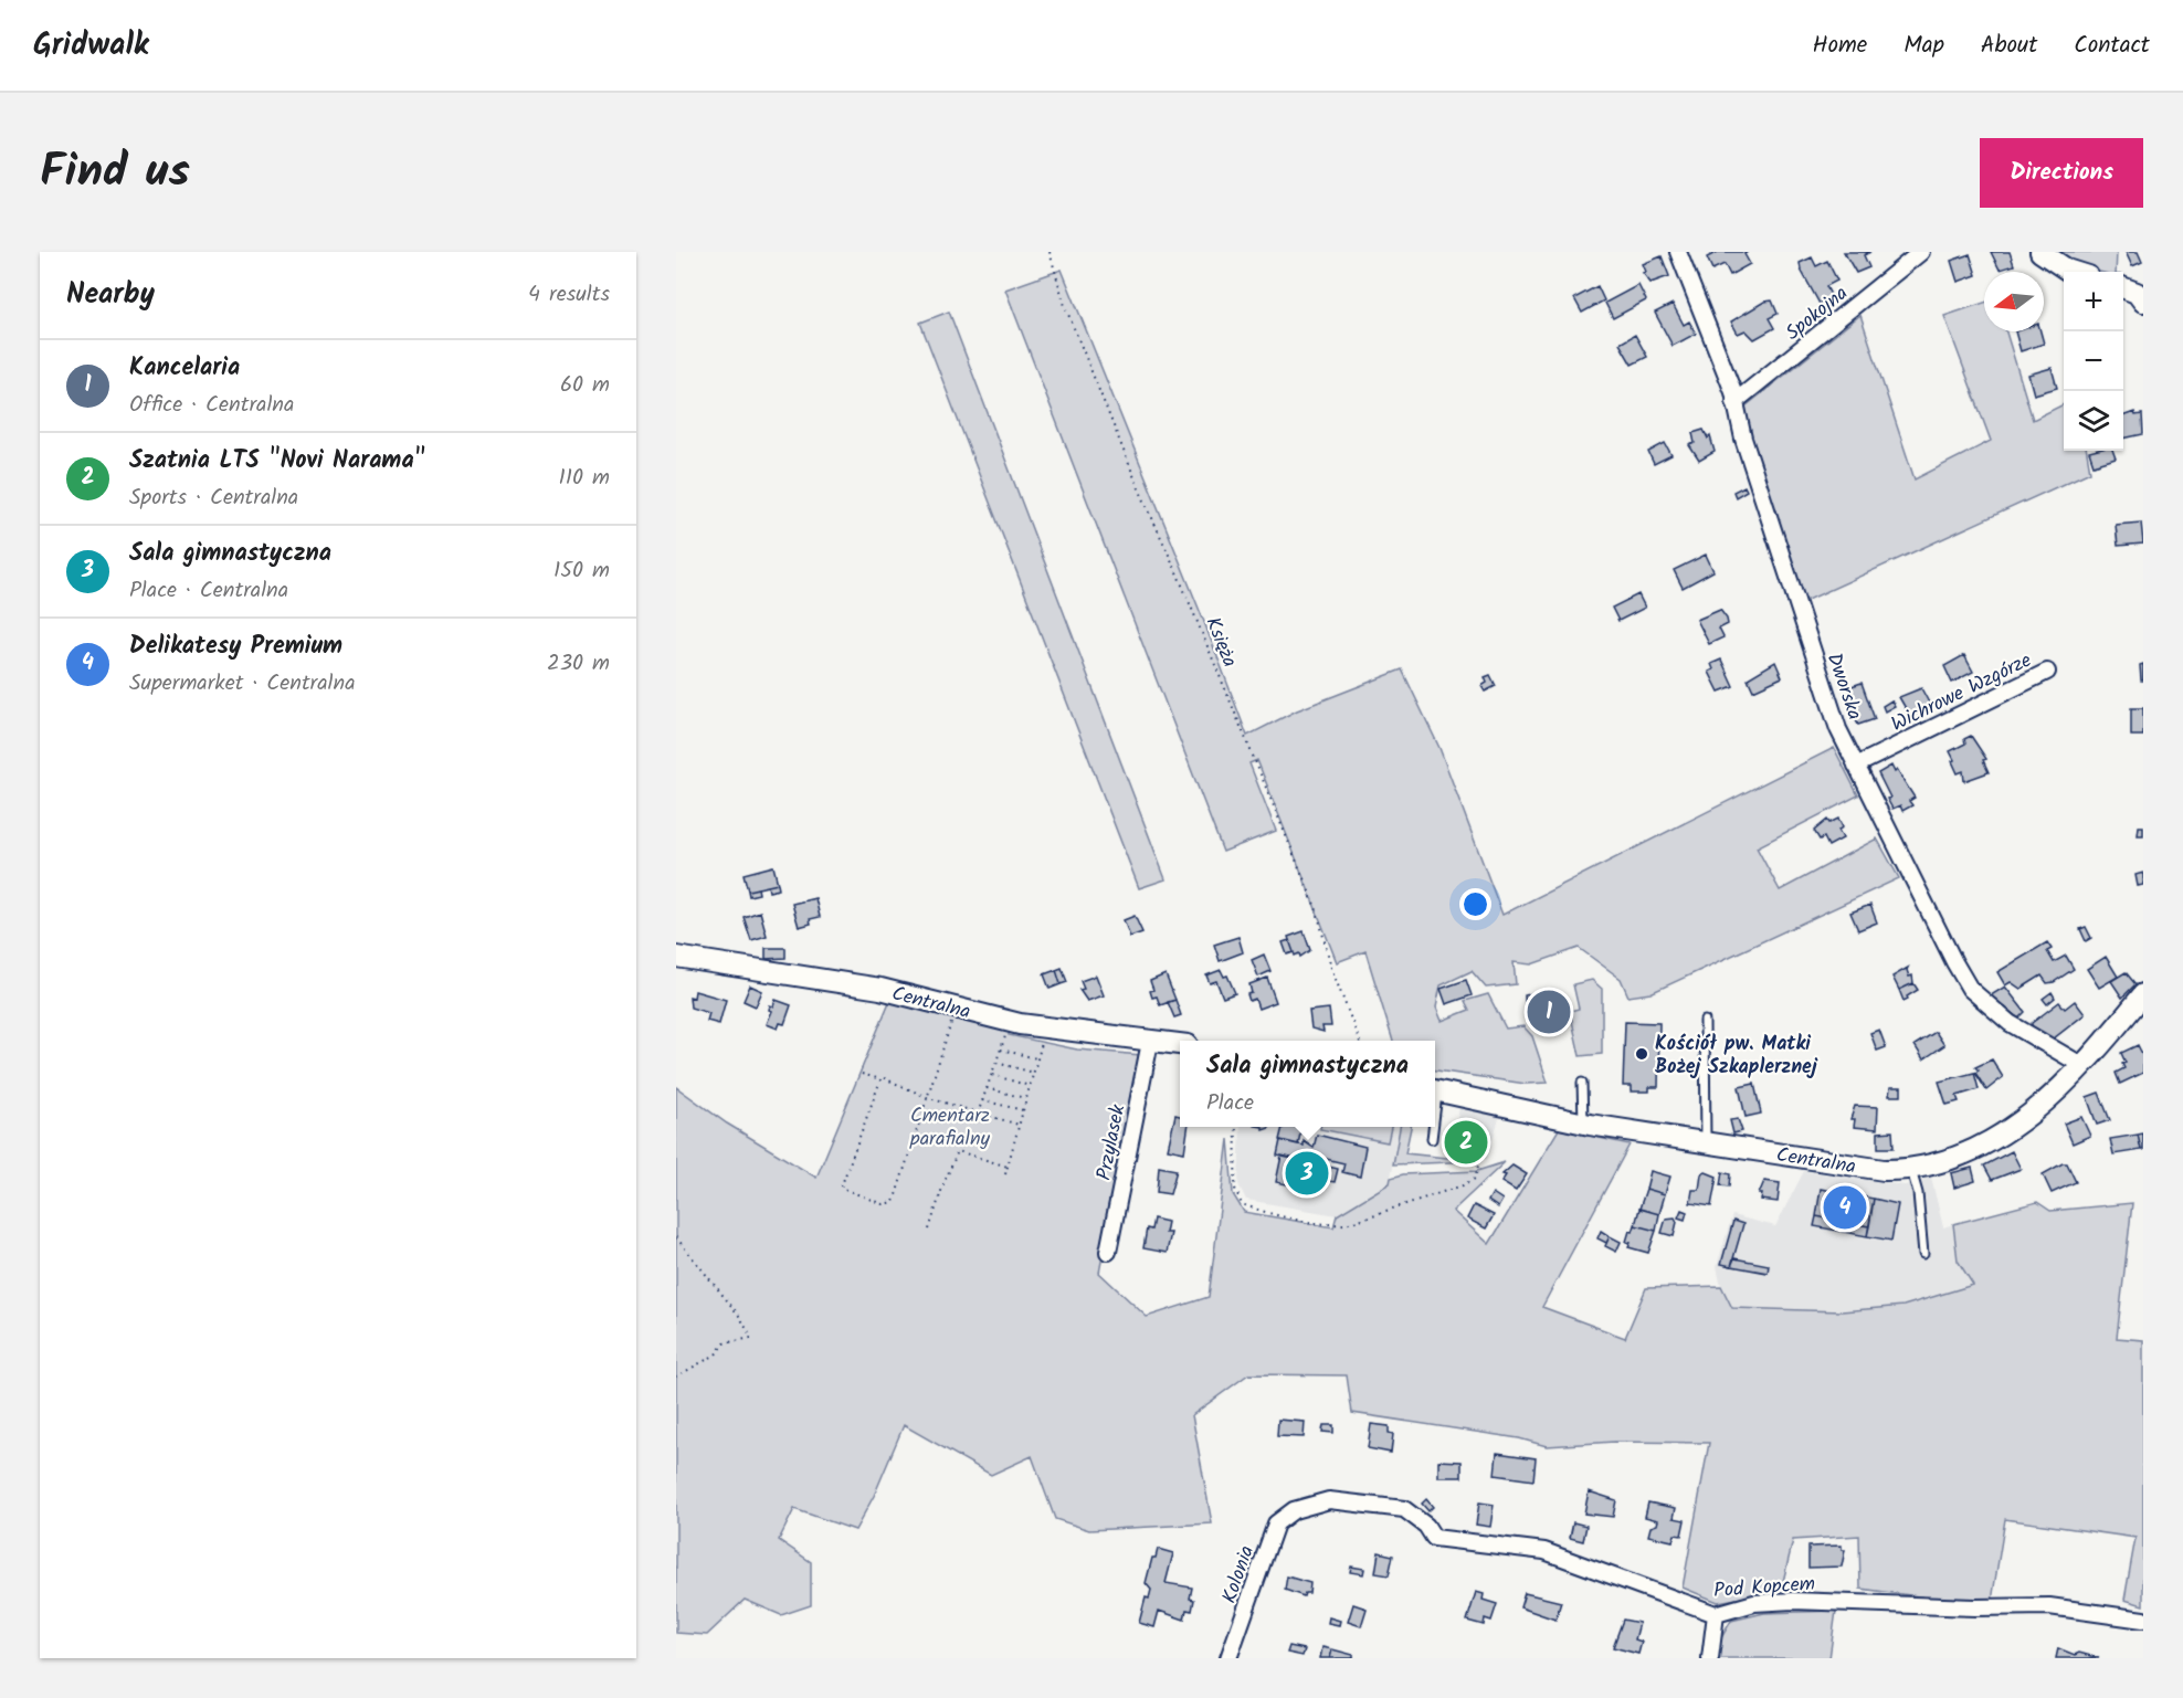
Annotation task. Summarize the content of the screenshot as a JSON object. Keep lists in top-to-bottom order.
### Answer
{
  "streets": {
    "street": [
      "Spokojna",
      "Dworska",
      "Wichrowe Wzgórze",
      "Centralna",
      "Przylasek",
      "Kolonia",
      "Pod Kopcem"
    ],
    "path": ["Księża"]
  },
  "crossings": [
    ["Spokojna", "Dworska"],
    ["Dworska", "Wichrowe Wzgórze"],
    ["Dworska", "Centralna"],
    ["Centralna", "Przylasek"],
    ["Kolonia", "Pod Kopcem"]
  ],
  "parks": ["Cmentarz parafialny"],
  "places": ["Kościół pw. Matki Bożej Szkaplerznej"],
  "north": "left",
  "page": {
    "header": "Gridwalk",
    "nav": [
      "Home",
      "Map",
      "About",
      "Contact"
    ],
    "title": "Find us",
    "buttons": "Directions",
    "heading": ["Nearby", "4 results"],
    "map_buttons": ["+", "−"],
    "list": [
      {
        "mark": "1",
        "name": "Kancelaria",
        "note": "Office · Centralna",
        "value": "60 m"
      },
      {
        "mark": "2",
        "name": "Szatnia LTS \"Novi Narama\"",
        "note": "Sports · Centralna",
        "value": "110 m"
      },
      {
        "mark": "3",
        "name": "Sala gimnastyczna",
        "note": "Place · Centralna",
        "value": "150 m"
      },
      {
        "mark": "4",
        "name": "Delikatesy Premium",
        "note": "Supermarket · Centralna",
        "value": "230 m"
      }
    ],
    "pins": [
      "1",
      "2",
      "3",
      "4"
    ],
    "popup": ["Sala gimnastyczna", "Place"]
  }
}
